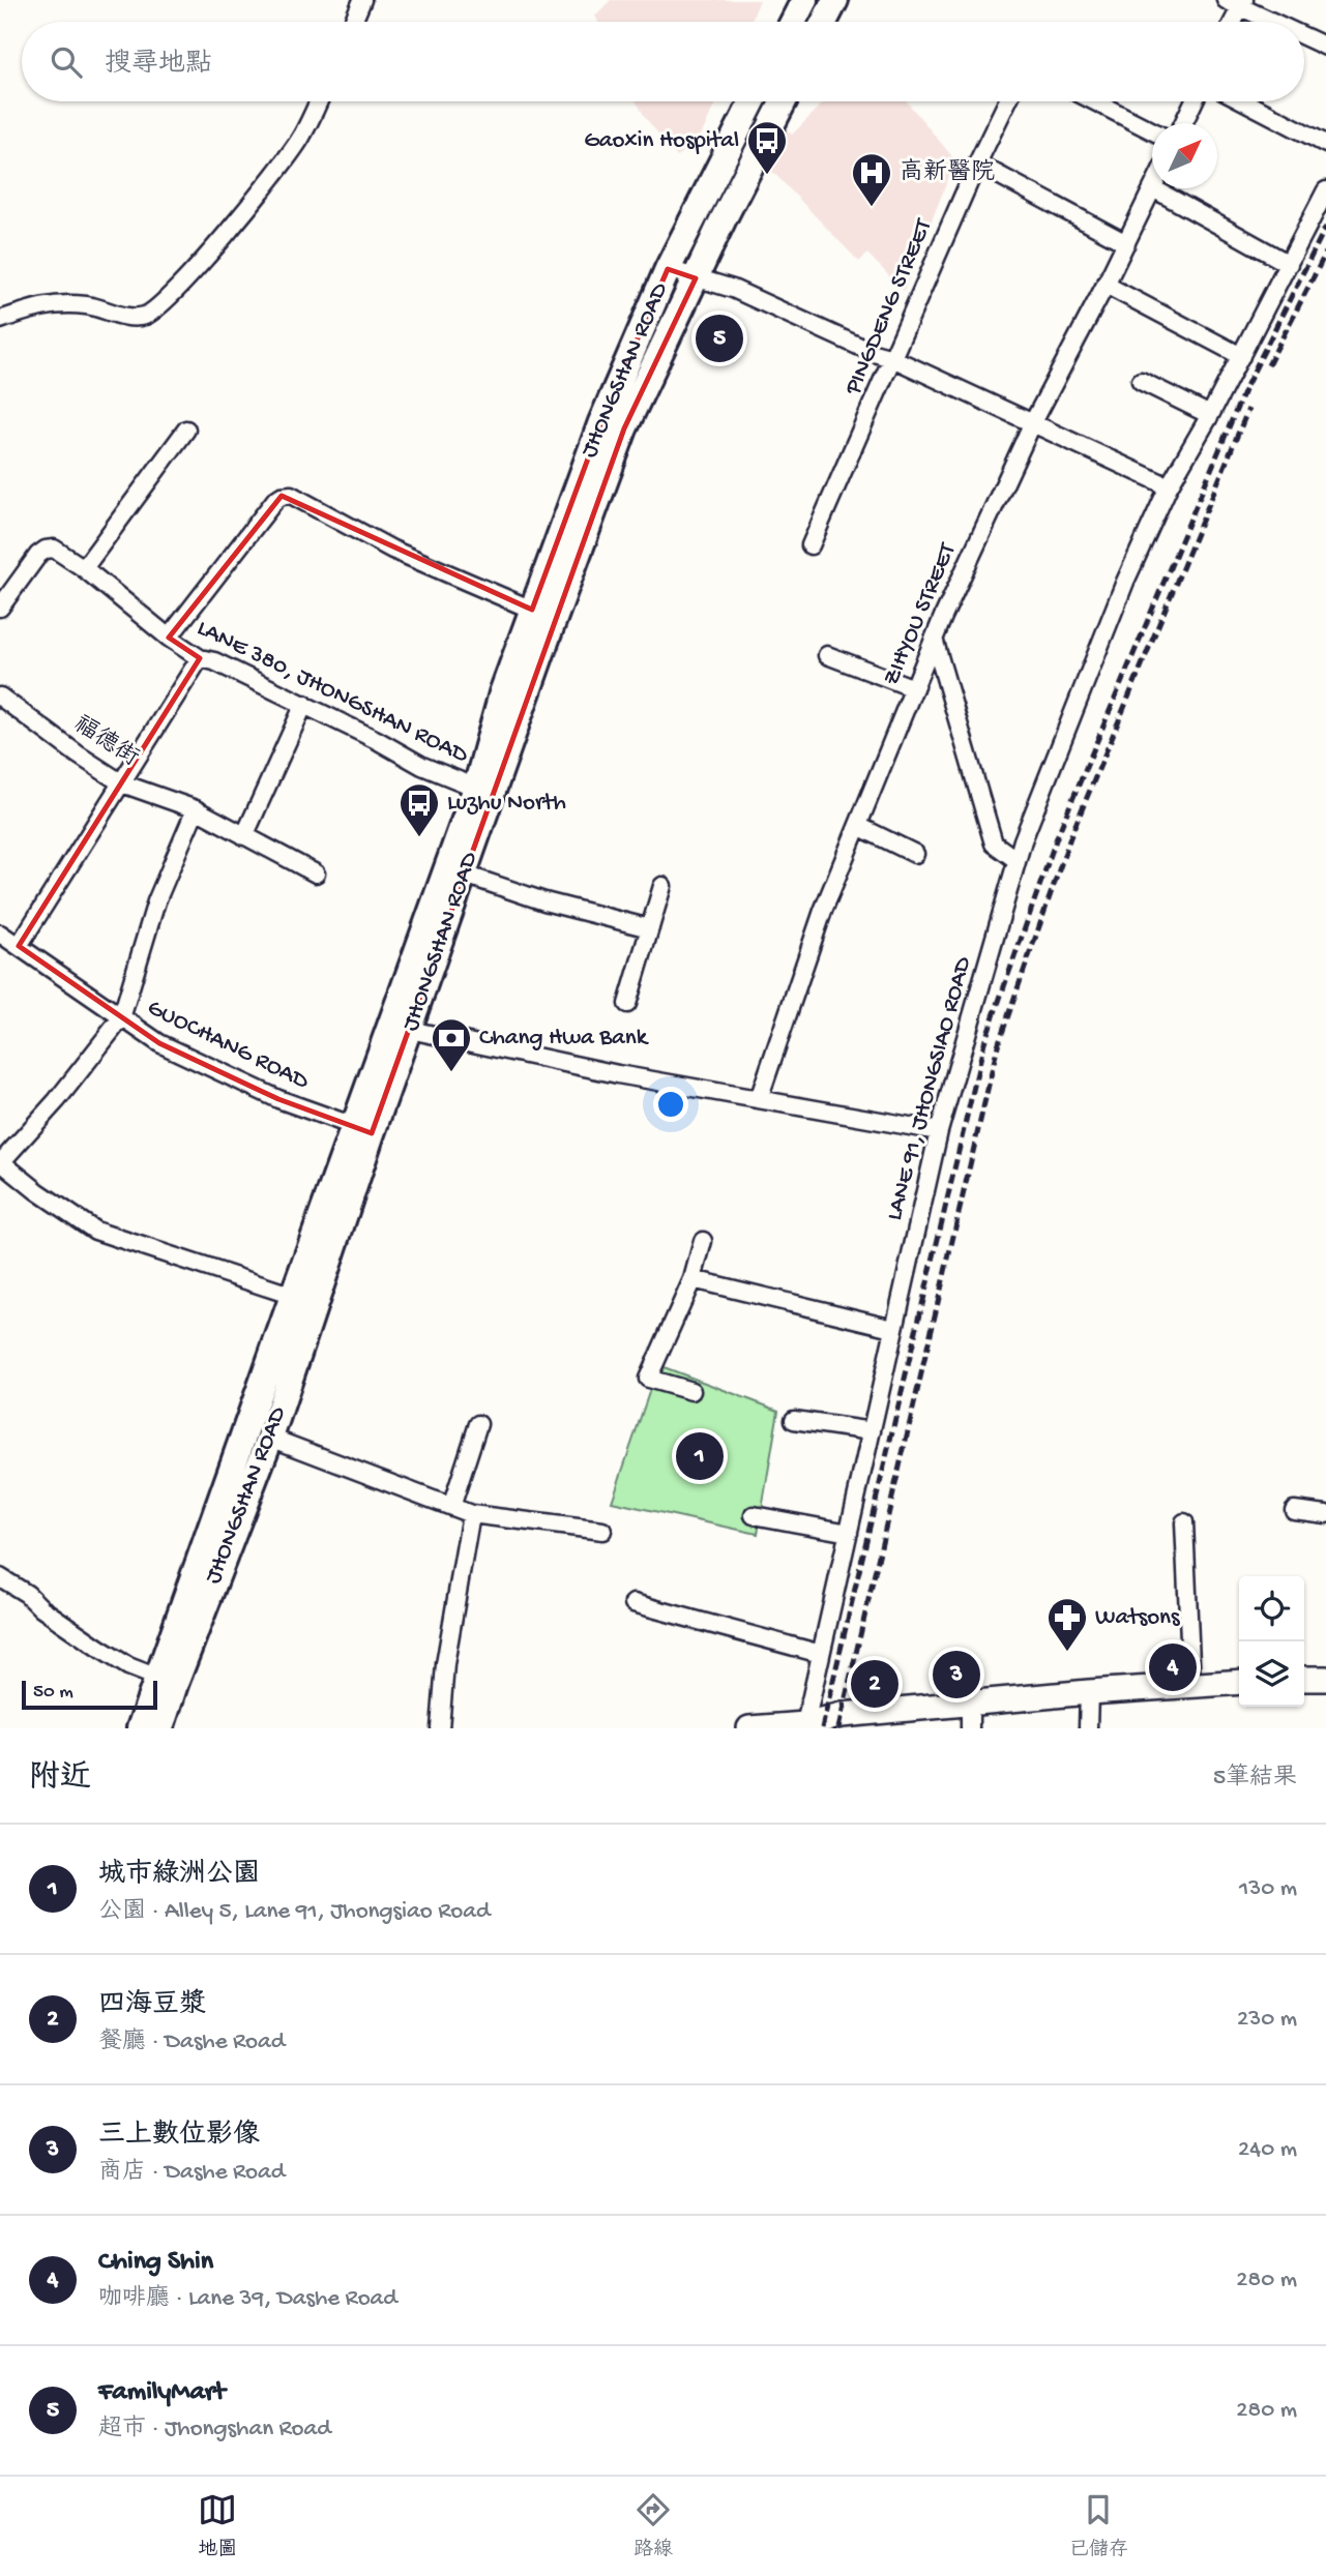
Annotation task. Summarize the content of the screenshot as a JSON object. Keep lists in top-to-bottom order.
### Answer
{
  "streets": {
    "main road": ["JHONGSHAN ROAD"],
    "street": [
      "PINGDENG STREET",
      "ZIHYOU STREET",
      "LANE 380, JHONGSHAN ROAD",
      "福德街",
      "GUOCHANG ROAD",
      "LANE 91, JHONGSIAO ROAD"
    ]
  },
  "crossings": [
    ["JHONGSHAN ROAD", "LANE 380, JHONGSHAN ROAD"],
    ["JHONGSHAN ROAD", "GUOCHANG ROAD"]
  ],
  "places": {
    "bus stop": ["Gaoxin Hospital", "Luzhu North"],
    "hospital": ["高新醫院"],
    "bank": ["Chang Hwa Bank"],
    "pharmacy": ["Watsons"]
  },
  "scale_bar": "50 m",
  "north": "top right",
  "page": {
    "search": "搜尋地點",
    "pins": [
      "5",
      "1",
      "4",
      "3",
      "2"
    ],
    "scale": "50 m",
    "heading": ["附近", "5筆結果"],
    "list": [
      {
        "mark": "1",
        "name": "城市綠洲公園",
        "note": "公園 · Alley 5, Lane 91, Jhongsiao Road",
        "value": "130 m"
      },
      {
        "mark": "2",
        "name": "四海豆漿",
        "note": "餐廳 · Dashe Road",
        "value": "230 m"
      },
      {
        "mark": "3",
        "name": "三上數位影像",
        "note": "商店 · Dashe Road",
        "value": "240 m"
      },
      {
        "mark": "4",
        "name": "Ching Shin",
        "note": "咖啡廳 · Lane 39, Dashe Road",
        "value": "280 m"
      },
      {
        "mark": "5",
        "name": "FamilyMart",
        "note": "超市 · Jhongshan Road",
        "value": "280 m"
      }
    ],
    "nav": ["地圖", "路線", "已儲存"]
  }
}
